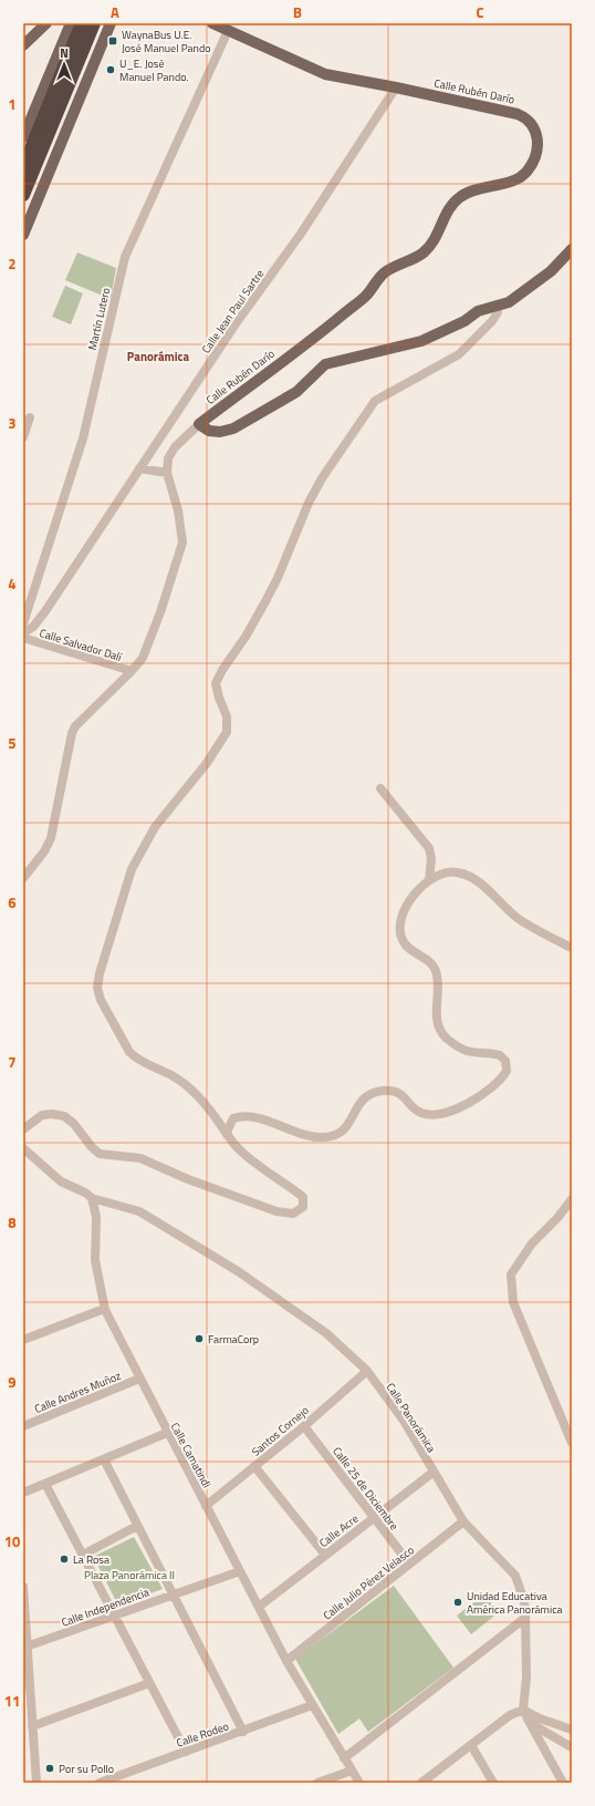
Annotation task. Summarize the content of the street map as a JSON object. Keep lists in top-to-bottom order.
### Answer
{
  "streets": {
    "main road": ["Calle Rubén Darío"],
    "street": [
      "Calle Jean Paul Sartre",
      "Martín Lutero",
      "Calle Salvador Dalí",
      "Calle Andres Muñoz",
      "Calle Panorámica",
      "Santos Cornejo",
      "Calle Camatindi",
      "Calle 25 de Diciembre",
      "Calle Acre",
      "Calle Julio Pérez Velasco",
      "Calle Independencia",
      "Calle Rodeo"
    ]
  },
  "crossings": [
    ["Calle Rubén Darío", "Calle Jean Paul Sartre"],
    ["Calle Rubén Darío", "Martín Lutero"],
    ["Calle Andres Muñoz", "Calle Camatindi"],
    ["Calle Panorámica", "Santos Cornejo"],
    ["Calle Panorámica", "Calle Camatindi"],
    ["Calle Panorámica", "Calle Acre"],
    ["Calle Panorámica", "Calle Julio Pérez Velasco"],
    ["Santos Cornejo", "Calle Camatindi"],
    ["Santos Cornejo", "Calle 25 de Diciembre"],
    ["Calle Camatindi", "Calle Acre"],
    ["Calle Camatindi", "Calle Julio Pérez Velasco"],
    ["Calle Camatindi", "Calle Independencia"],
    ["Calle Camatindi", "Calle Rodeo"],
    ["Calle 25 de Diciembre", "Calle Acre"],
    ["Calle 25 de Diciembre", "Calle Julio Pérez Velasco"]
  ],
  "districts": ["Panorámica"],
  "parks": ["Plaza Panorámica II"],
  "places": {
    "transit": ["WaynaBus U.E. José Manuel Pando"],
    "other": [
      "U_E. José Manuel Pando.",
      "FarmaCorp",
      "La Rosa",
      "Unidad Educativa América Panorámica",
      "Por su Pollo"
    ]
  },
  "north": "top",
  "grid": {
    "columns": ["A", "B", "C"],
    "rows": [
      "1",
      "2",
      "3",
      "4",
      "5",
      "6",
      "7",
      "8",
      "9",
      "10",
      "11"
    ]
  }
}
